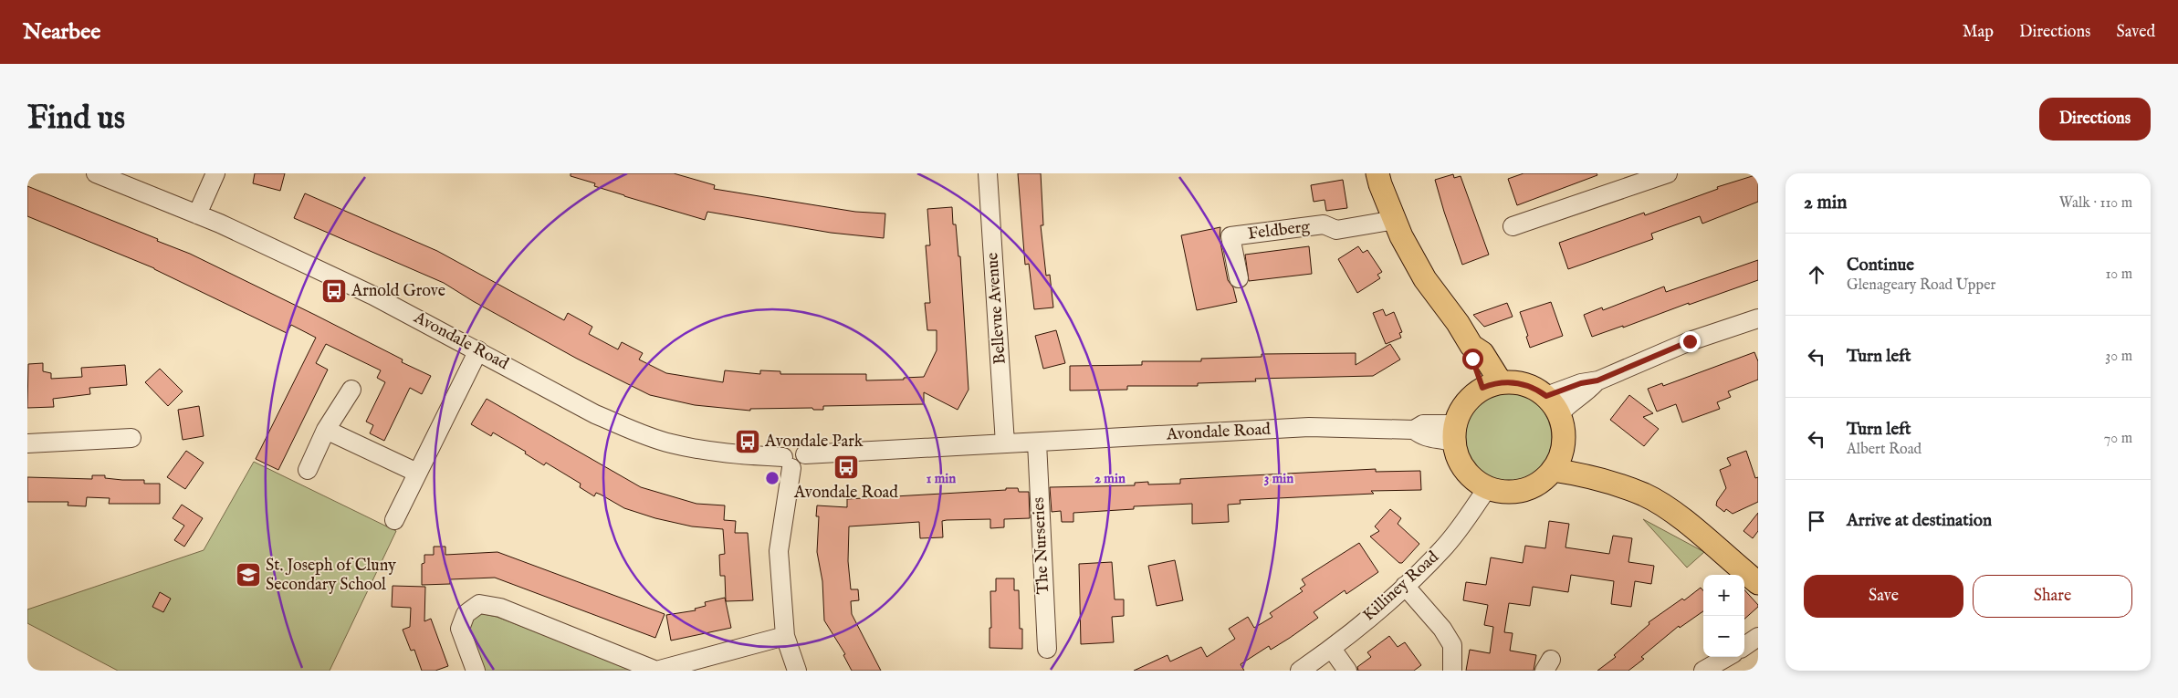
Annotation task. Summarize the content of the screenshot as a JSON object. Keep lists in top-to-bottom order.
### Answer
{
  "streets": {
    "street": [
      "Feldberg",
      "Bellevue Avenue",
      "Avondale Road",
      "The Nurseries",
      "Killiney Road"
    ]
  },
  "crossings": [
    ["Bellevue Avenue", "Avondale Road"],
    ["Avondale Road", "The Nurseries"],
    ["Avondale Road", "Killiney Road"]
  ],
  "places": {
    "bus stop": ["Arnold Grove", "Avondale Park", "Avondale Road"],
    "school or university": ["St. Joseph of Cluny Secondary School"]
  },
  "page": {
    "header": "Nearbee",
    "nav": ["Map", "Directions", "Saved"],
    "buttons": [
      "Directions",
      ["Save", "Share"]
    ],
    "title": "Find us",
    "heading": ["2 min", "Walk · 110 m"],
    "list": [
      ["Continue", "Glenageary Road Upper", "10 m"],
      ["Turn left", "30 m"],
      ["Turn left", "Albert Road", "70 m"],
      "Arrive at destination"
    ],
    "map_buttons": ["+", "−"]
  },
  "rings": ["1 min", "2 min", "3 min"]
}
